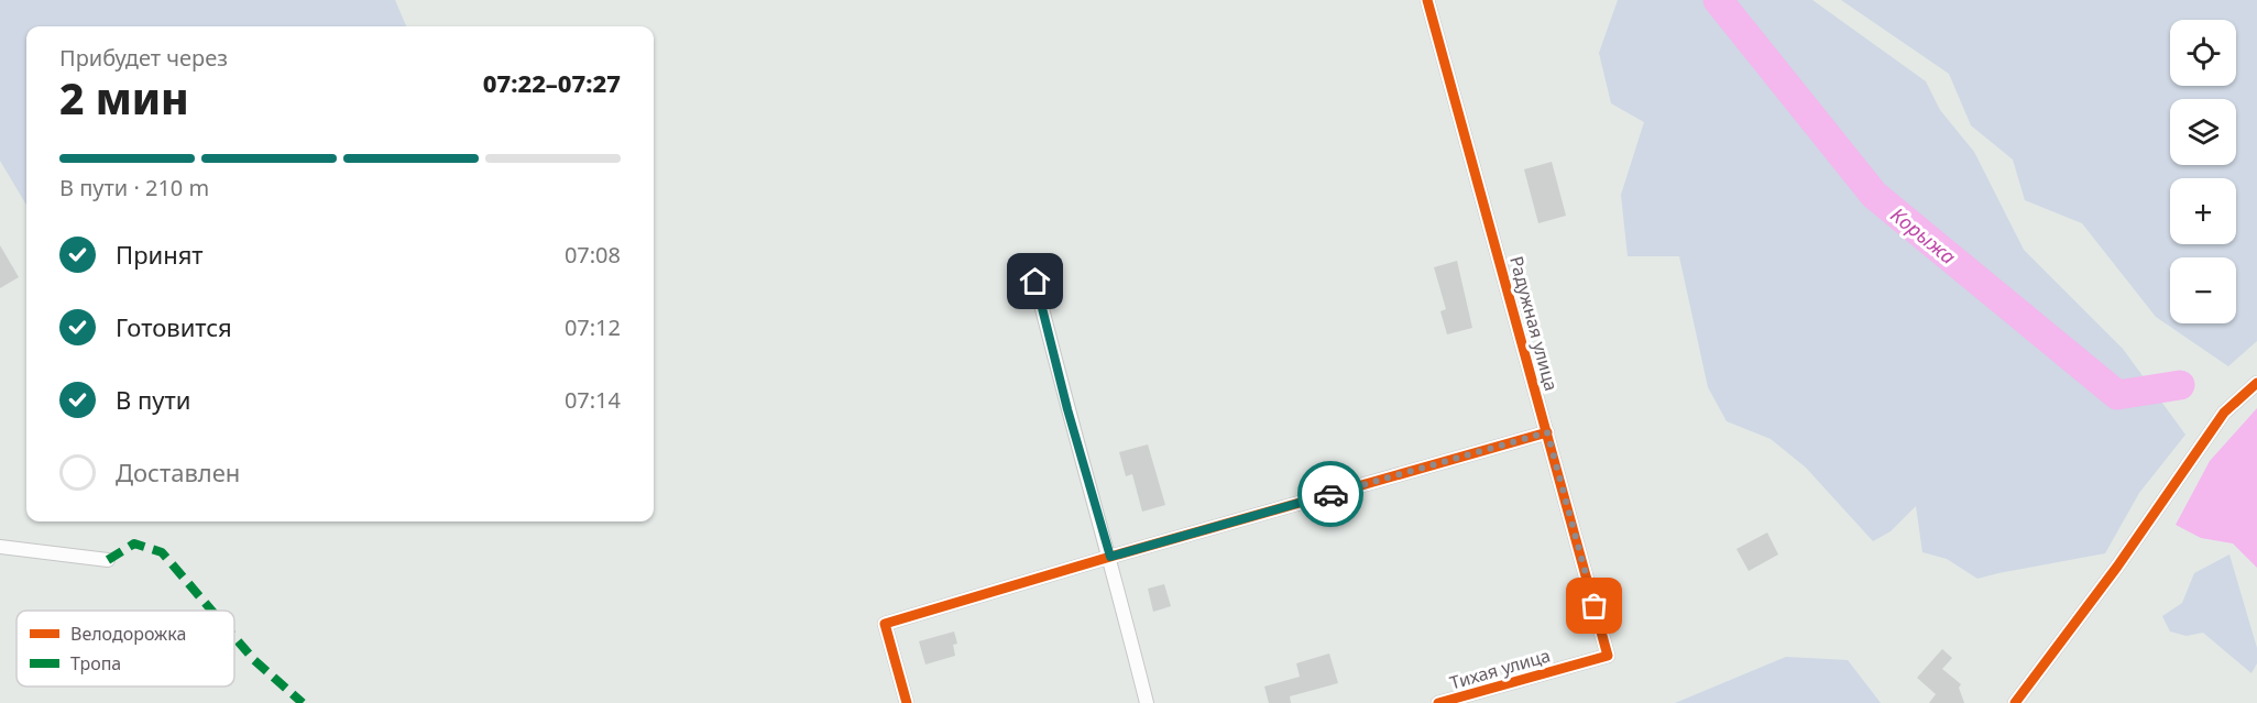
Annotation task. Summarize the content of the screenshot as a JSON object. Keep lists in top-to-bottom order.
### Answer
{
  "streets": {
    "street": ["Радужная улица", "Тихая улица"]
  },
  "crossings": [
    ["Радужная улица", "Тихая улица"]
  ],
  "water": ["Корыжа"],
  "legend": ["Велодорожка", "Тропа"],
  "page": {
    "map_buttons": ["+", "−"],
    "heading": ["2 мин", "Прибудет через", "07:22–07:27"],
    "bar": "В пути · 210 m",
    "list": [
      ["Принят", "07:08"],
      ["Готовится", "07:12"],
      ["В пути", "07:14"],
      "Доставлен"
    ]
  }
}
